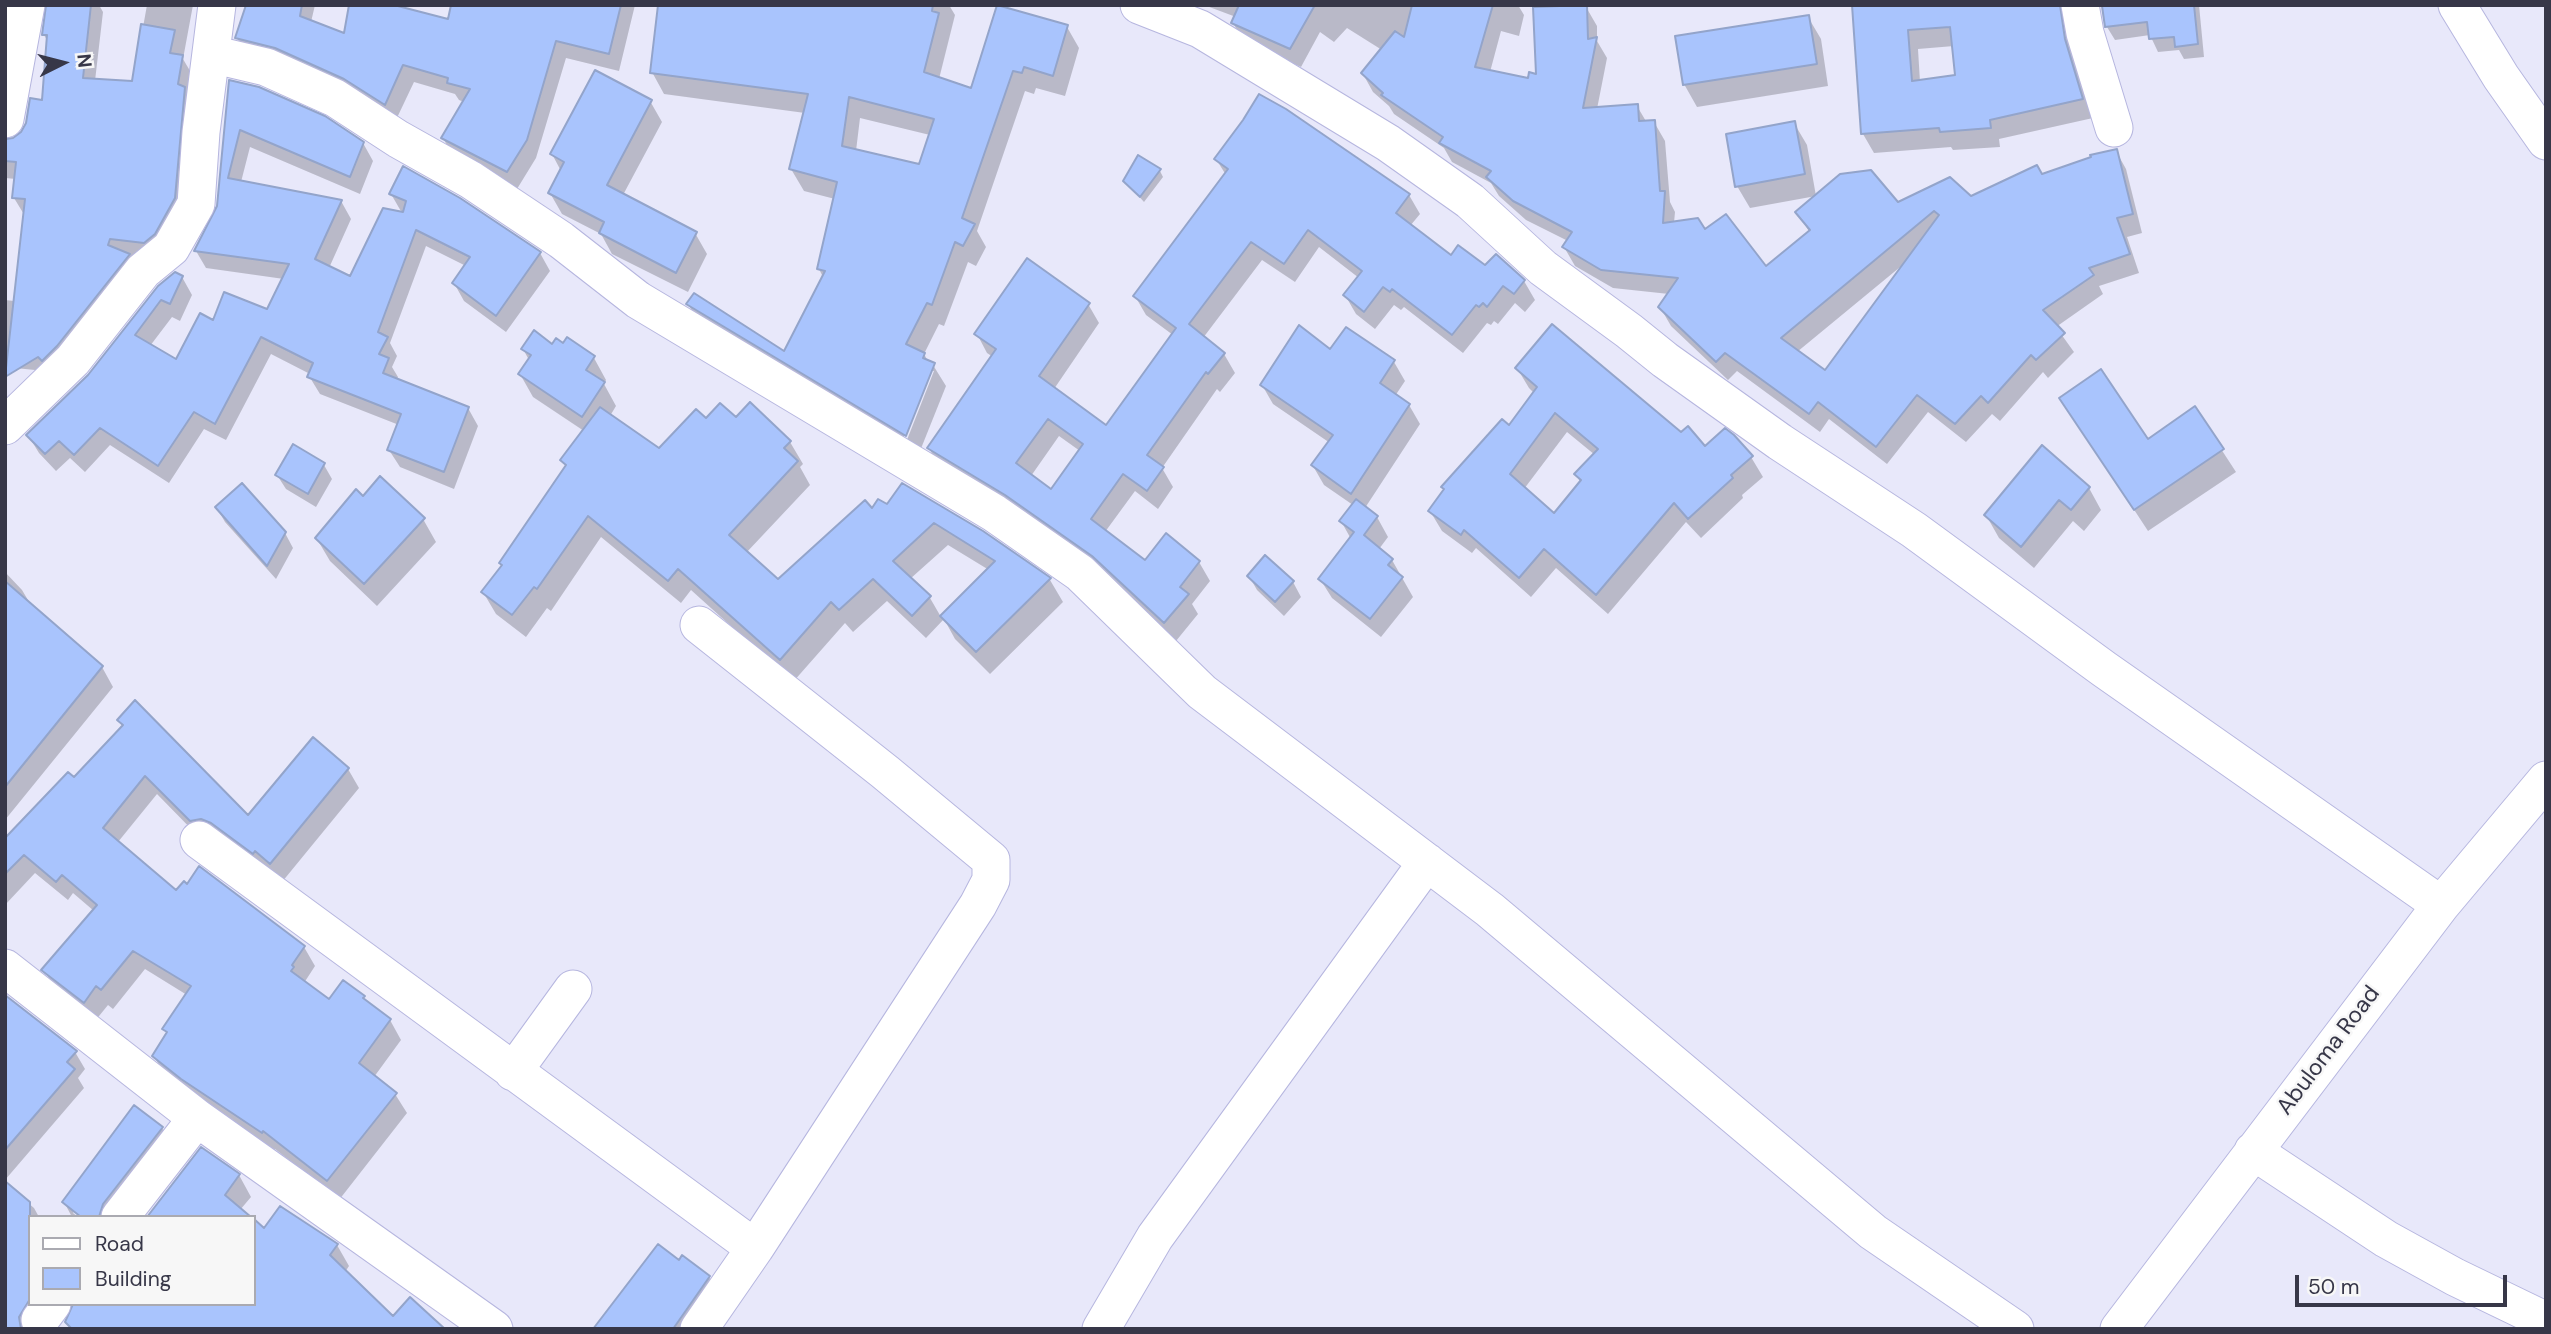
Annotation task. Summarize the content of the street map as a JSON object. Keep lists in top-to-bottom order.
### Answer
{
  "streets": {
    "street": ["Abuloma Road"]
  },
  "legend": ["Road", "Building"],
  "scale_bar": "50 m",
  "north": "right"
}
